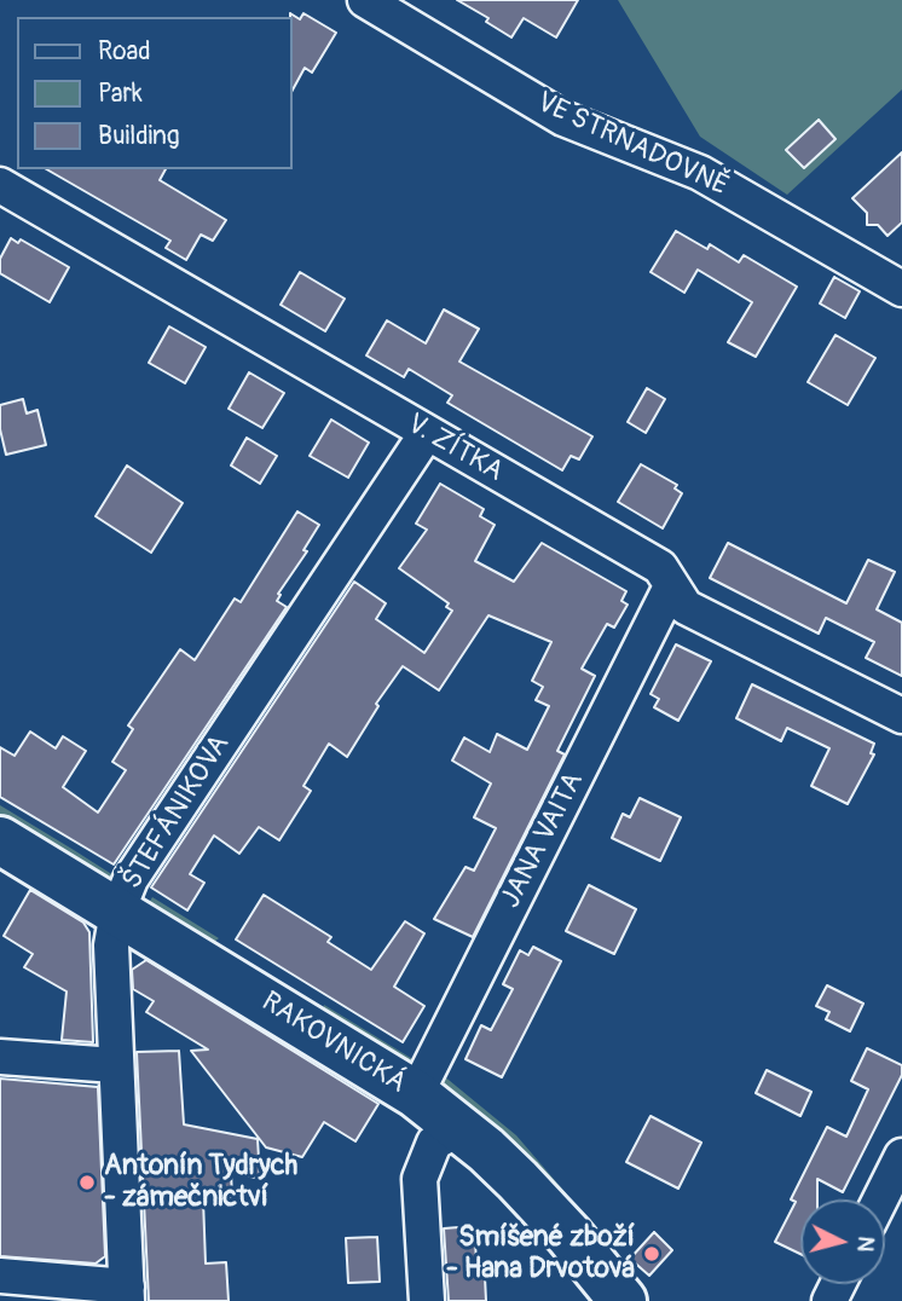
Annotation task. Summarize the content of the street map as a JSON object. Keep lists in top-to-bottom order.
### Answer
{
  "streets": {
    "main road": ["RAKOVNICKÁ"],
    "street": [
      "VE STRNADOVNĚ",
      "V. ZÍTKA",
      "ŠTEFÁNIKOVA",
      "JANA VAITA"
    ]
  },
  "crossings": [
    ["V. ZÍTKA", "ŠTEFÁNIKOVA"],
    ["V. ZÍTKA", "JANA VAITA"],
    ["ŠTEFÁNIKOVA", "RAKOVNICKÁ"],
    ["JANA VAITA", "RAKOVNICKÁ"]
  ],
  "places": ["Antonín Tydrych - zámečnictví", "Smíšené zboží - Hana Drvotová"],
  "legend": ["Road", "Park", "Building"],
  "north": "right"
}
